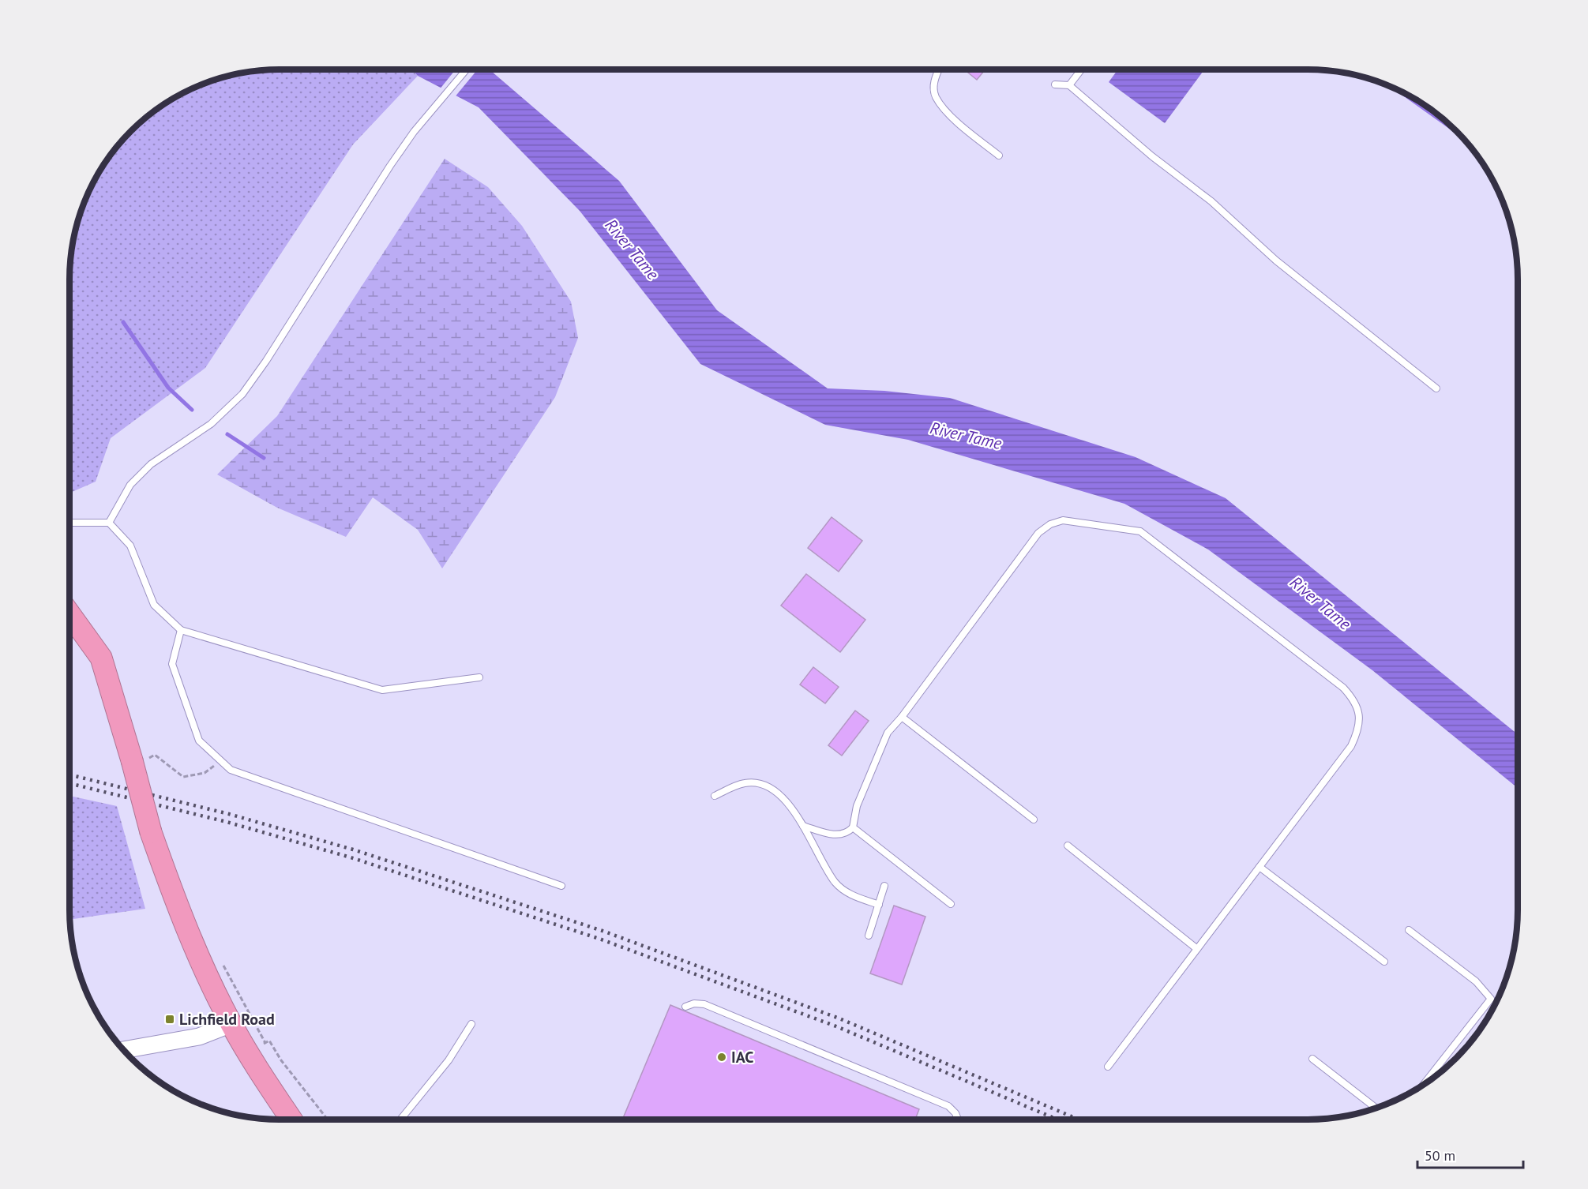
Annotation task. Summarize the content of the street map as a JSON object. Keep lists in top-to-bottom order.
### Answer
{
  "water": ["River Tame"],
  "places": {
    "transit": ["Lichfield Road"],
    "other": ["IAC"]
  },
  "scale_bar": "50 m"
}
